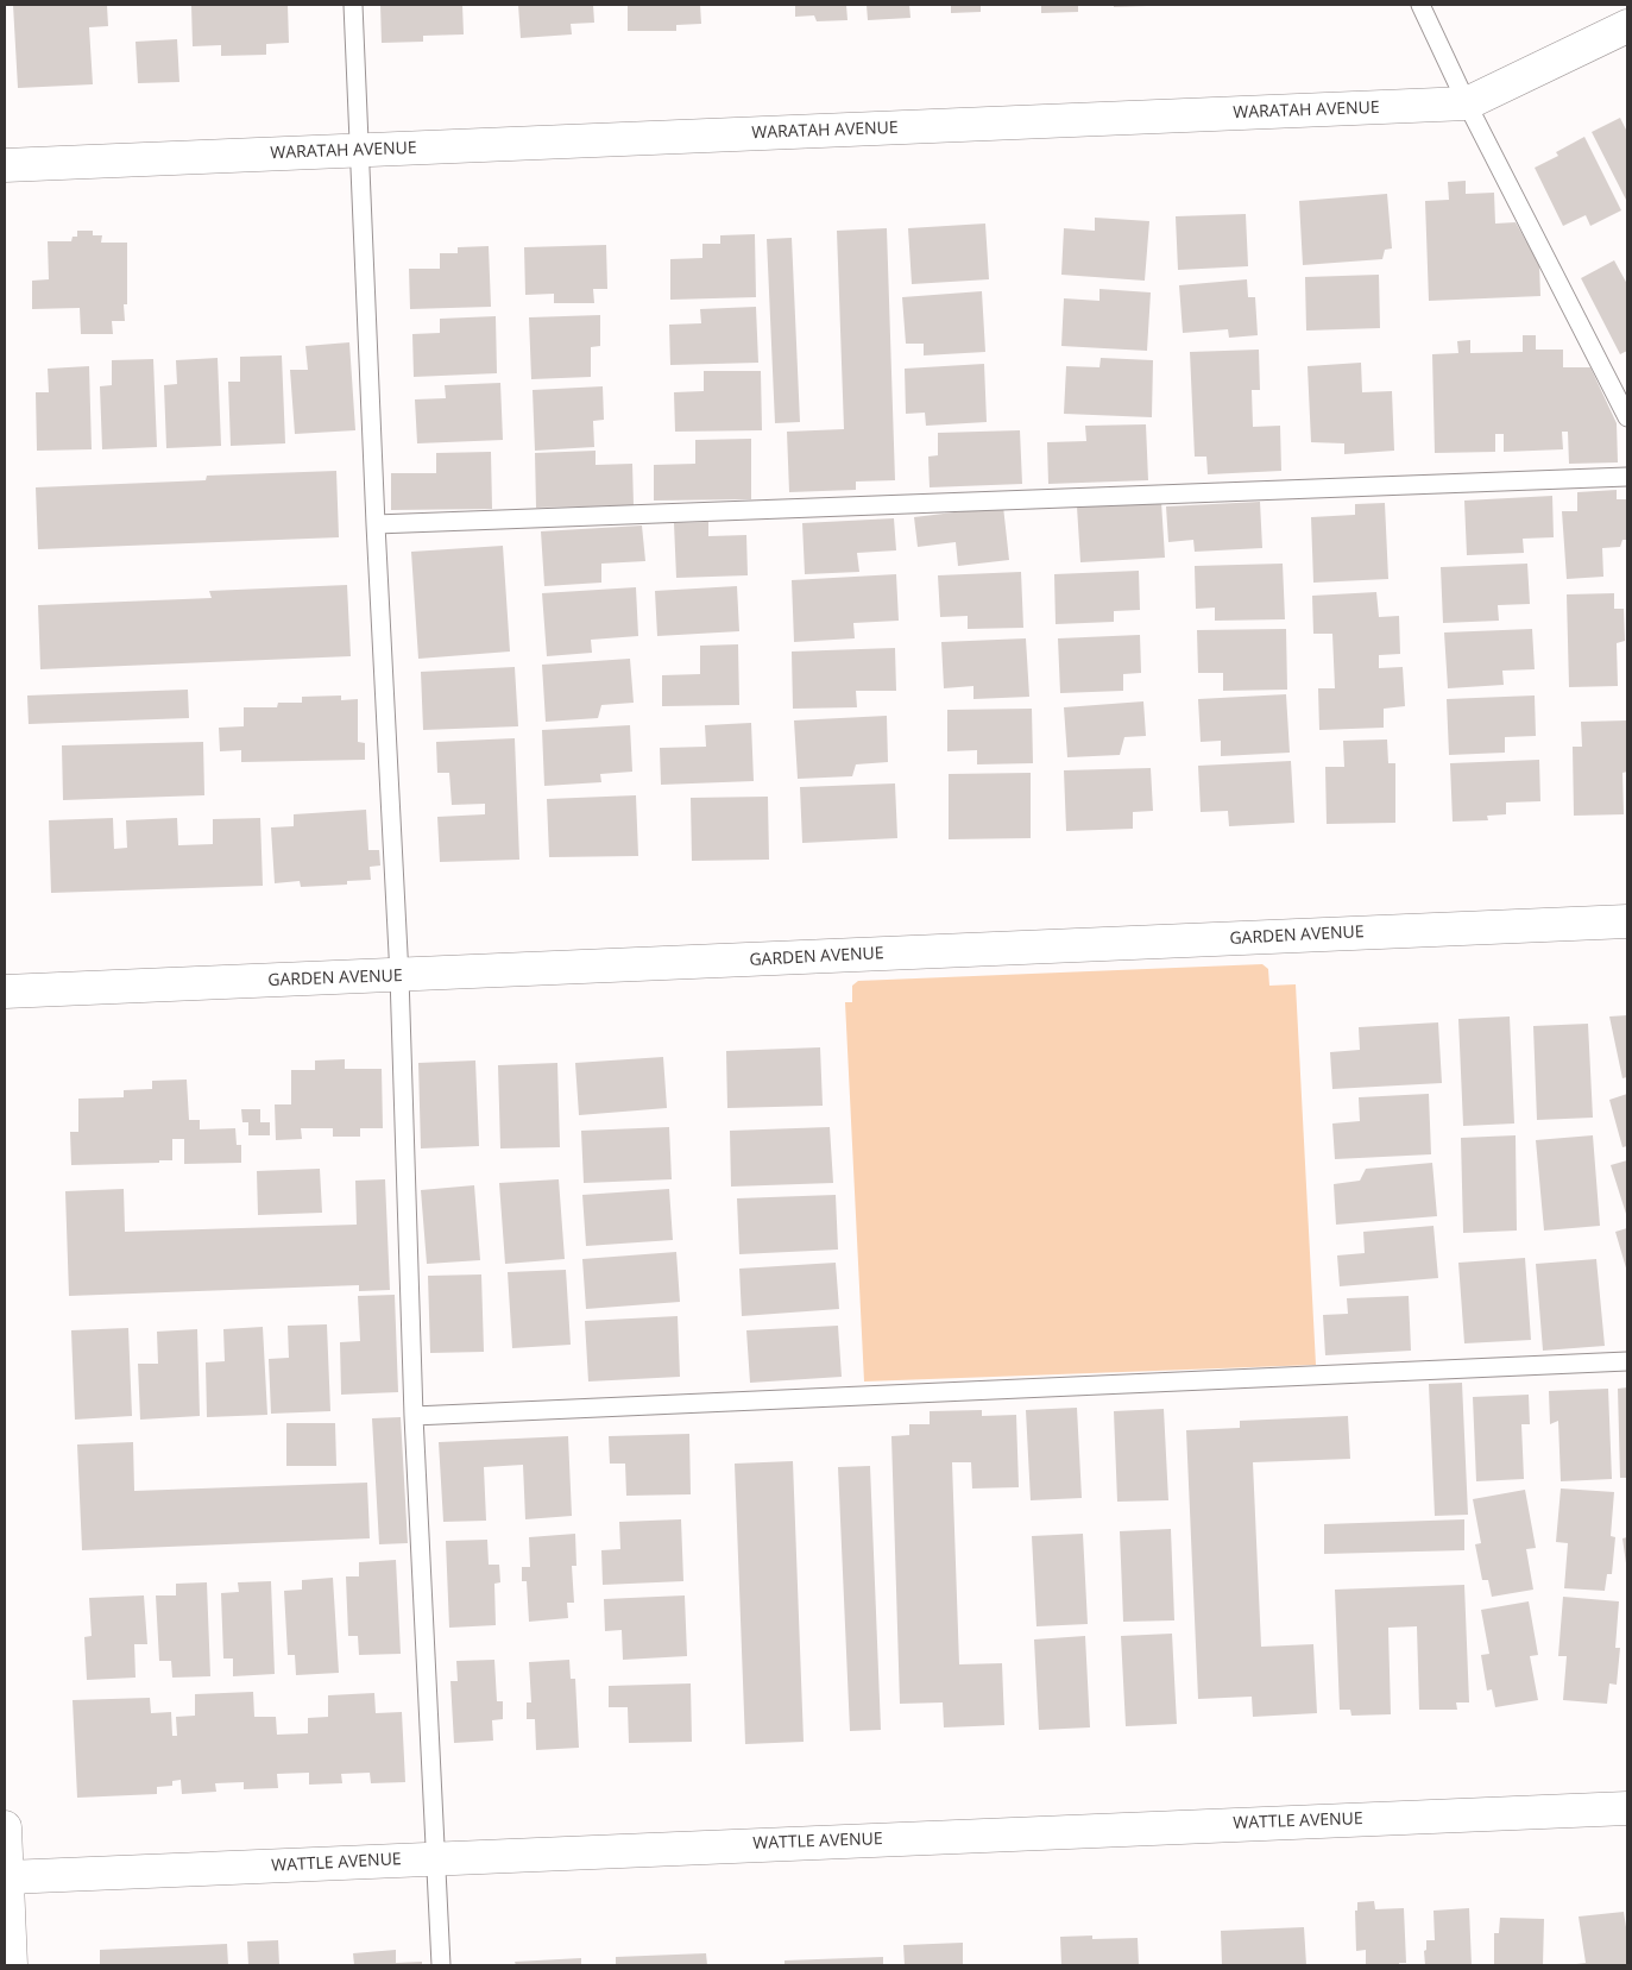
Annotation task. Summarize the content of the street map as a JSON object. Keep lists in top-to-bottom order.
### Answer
{
  "streets": {
    "street": ["WARATAH AVENUE", "GARDEN AVENUE", "WATTLE AVENUE"]
  }
}
